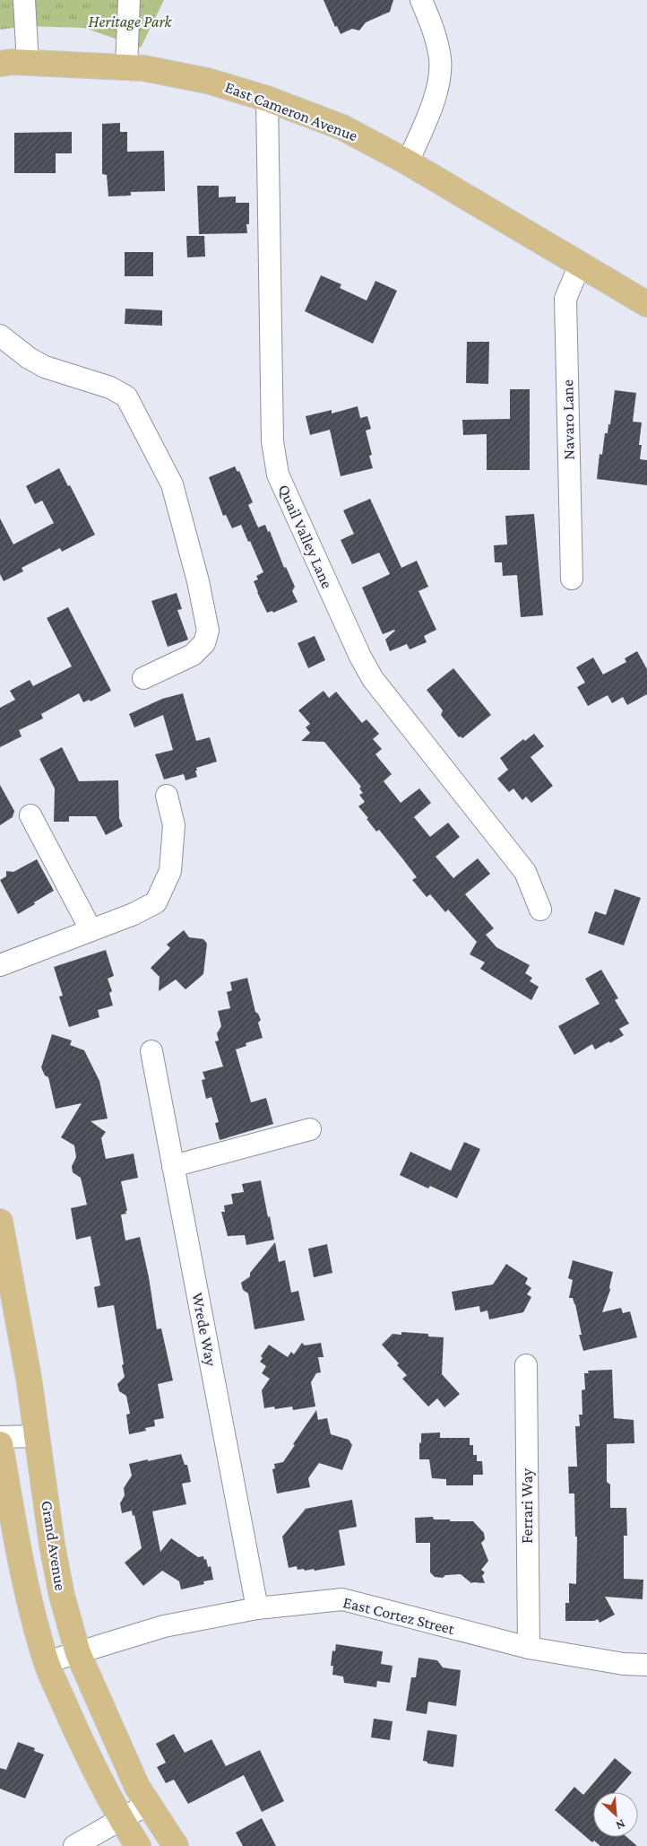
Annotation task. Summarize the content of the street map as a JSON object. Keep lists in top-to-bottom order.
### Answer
{
  "streets": {
    "main road": ["East Cameron Avenue", "Grand Avenue"],
    "street": [
      "Navaro Lane",
      "Quail Valley Lane",
      "Wrede Way",
      "Ferrari Way",
      "East Cortez Street"
    ]
  },
  "crossings": [
    ["East Cameron Avenue", "Navaro Lane"],
    ["East Cameron Avenue", "Quail Valley Lane"],
    ["Wrede Way", "East Cortez Street"],
    ["Ferrari Way", "East Cortez Street"],
    ["Grand Avenue", "East Cortez Street"]
  ],
  "parks": ["Heritage Park"],
  "north": "bottom right"
}
